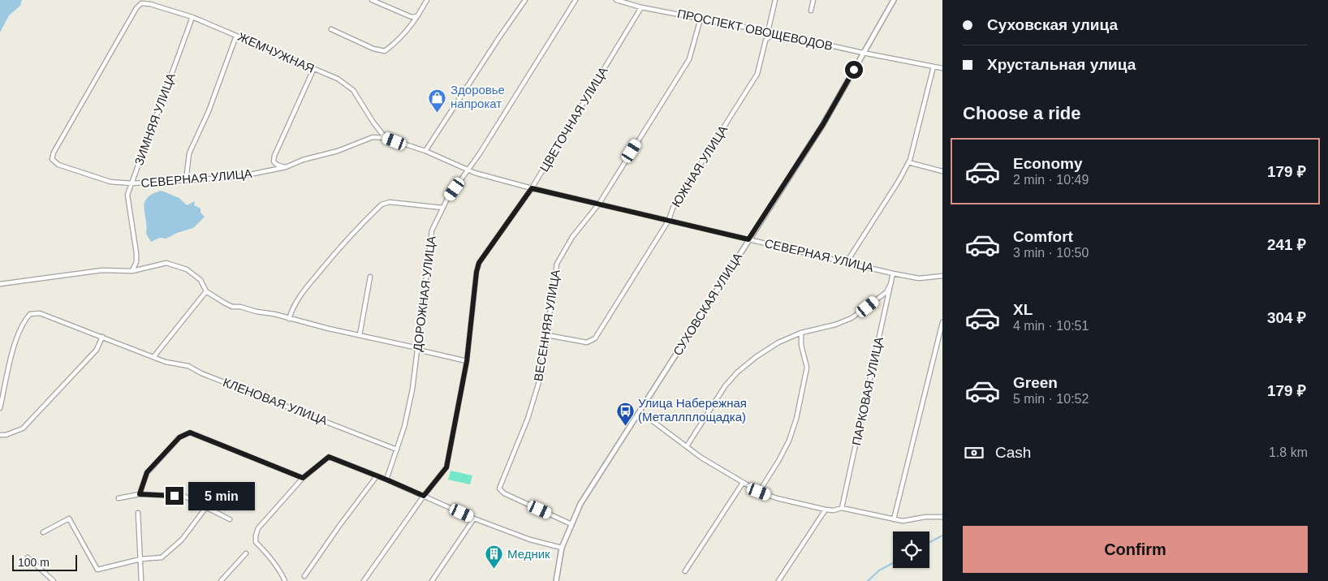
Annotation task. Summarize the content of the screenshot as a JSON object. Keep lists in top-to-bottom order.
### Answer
{
  "streets": {
    "street": [
      "ПРОСПЕКТ ОВОЩЕВОДОВ",
      "ЖЕМЧУЖНАЯ",
      "ЗИМНЯЯ УЛИЦА",
      "ЦВЕТОЧНАЯ УЛИЦА",
      "ЮЖНАЯ УЛИЦА",
      "СЕВЕРНАЯ УЛИЦА",
      "ДОРОЖНАЯ УЛИЦА",
      "СУХОВСКАЯ УЛИЦА",
      "ВЕСЕННЯЯ УЛИЦА",
      "ПАРКОВАЯ УЛИЦА",
      "КЛЕНОВАЯ УЛИЦА"
    ]
  },
  "crossings": [
    ["ПРОСПЕКТ ОВОЩЕВОДОВ", "ЦВЕТОЧНАЯ УЛИЦА"],
    ["ПРОСПЕКТ ОВОЩЕВОДОВ", "ЮЖНАЯ УЛИЦА"],
    ["ПРОСПЕКТ ОВОЩЕВОДОВ", "СУХОВСКАЯ УЛИЦА"],
    ["ПРОСПЕКТ ОВОЩЕВОДОВ", "ВЕСЕННЯЯ УЛИЦА"],
    ["ЖЕМЧУЖНАЯ", "ЗИМНЯЯ УЛИЦА"],
    ["ЖЕМЧУЖНАЯ", "СЕВЕРНАЯ УЛИЦА"],
    ["ЗИМНЯЯ УЛИЦА", "СЕВЕРНАЯ УЛИЦА"],
    ["ЦВЕТОЧНАЯ УЛИЦА", "СЕВЕРНАЯ УЛИЦА"],
    ["ЮЖНАЯ УЛИЦА", "СЕВЕРНАЯ УЛИЦА"],
    ["ЮЖНАЯ УЛИЦА", "ВЕСЕННЯЯ УЛИЦА"],
    ["СЕВЕРНАЯ УЛИЦА", "ДОРОЖНАЯ УЛИЦА"],
    ["СЕВЕРНАЯ УЛИЦА", "СУХОВСКАЯ УЛИЦА"],
    ["СЕВЕРНАЯ УЛИЦА", "ВЕСЕННЯЯ УЛИЦА"],
    ["СЕВЕРНАЯ УЛИЦА", "ПАРКОВАЯ УЛИЦА"],
    ["ДОРОЖНАЯ УЛИЦА", "КЛЕНОВАЯ УЛИЦА"],
    ["СУХОВСКАЯ УЛИЦА", "ВЕСЕННЯЯ УЛИЦА"]
  ],
  "places": {
    "shop": ["Здоровье напрокат"],
    "bus stop": ["Улица Набережная (Металлплощадка)"],
    "building": ["Медник"]
  },
  "scale_bar": "100 m",
  "page": {
    "banner": ["Суховская улица", "Хрустальная улица"],
    "heading": "Choose a ride",
    "list": [
      {
        "name": "Economy",
        "note": "2 min · 10:49",
        "value": "179 ₽"
      },
      {
        "name": "Comfort",
        "note": "3 min · 10:50",
        "value": "241 ₽"
      },
      {
        "name": "XL",
        "note": "4 min · 10:51",
        "value": "304 ₽"
      },
      {
        "name": "Green",
        "note": "5 min · 10:52",
        "value": "179 ₽"
      }
    ],
    "pay": ["Cash", "1.8 km"],
    "bubble": "5 min",
    "buttons": "Confirm",
    "scale": "100 m"
  }
}
